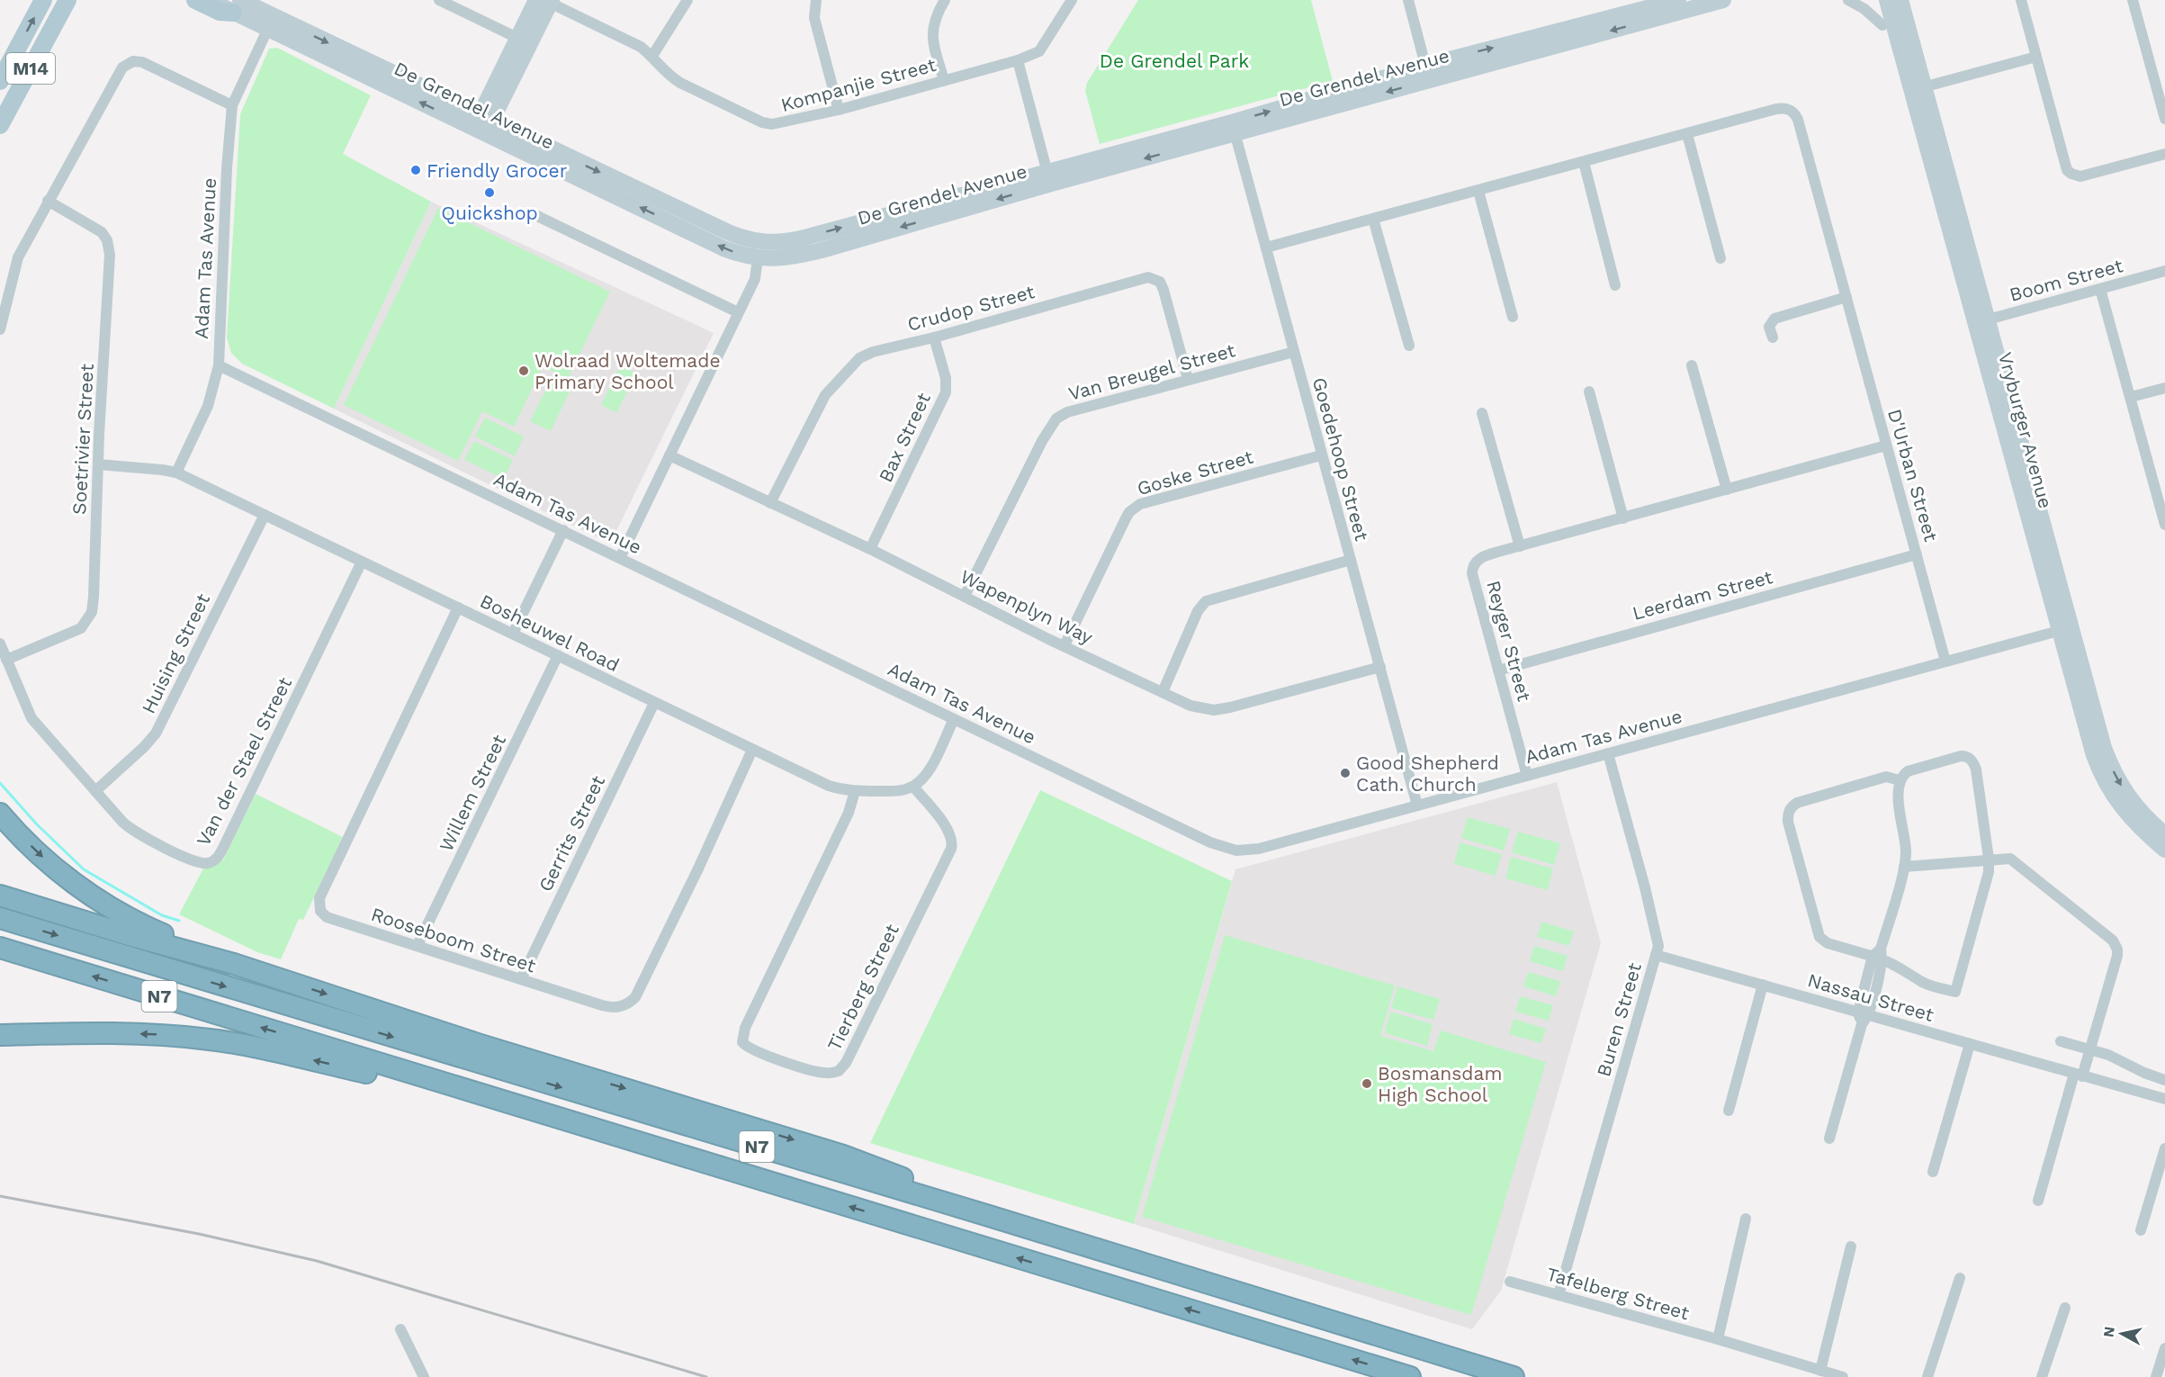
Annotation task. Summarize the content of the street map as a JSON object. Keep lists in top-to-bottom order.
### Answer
{
  "streets": {
    "highway": ["N7"],
    "main road": ["M14"],
    "street": [
      "De Grendel Avenue",
      "Kompanjie Street",
      "Adam Tas Avenue",
      "Boom Street",
      "Crudop Street",
      "Van Breugel Street",
      "Vryburger Avenue",
      "Bax Street",
      "Soetrivier Street",
      "Goedehoop Street",
      "Goske Street",
      "D'Urban Street",
      "Leerdam Street",
      "Wapenplyn Way",
      "Bosheuwel Road",
      "Reyger Street",
      "Huising Street",
      "Van der Stael Street",
      "Willem Street",
      "Gerrits Street",
      "Rooseboom Street",
      "Tierberg Street",
      "Nassau Street",
      "Buren Street",
      "Tafelberg Street"
    ]
  },
  "crossings": [
    ["De Grendel Avenue", "Adam Tas Avenue"],
    ["De Grendel Avenue", "Goedehoop Street"],
    ["Adam Tas Avenue", "Vryburger Avenue"],
    ["Adam Tas Avenue", "Goedehoop Street"],
    ["Adam Tas Avenue", "D'Urban Street"],
    ["Adam Tas Avenue", "Reyger Street"],
    ["Adam Tas Avenue", "Buren Street"],
    ["Boom Street", "Vryburger Avenue"],
    ["Crudop Street", "Van Breugel Street"],
    ["Crudop Street", "Bax Street"],
    ["Crudop Street", "Wapenplyn Way"],
    ["Van Breugel Street", "Goedehoop Street"],
    ["Van Breugel Street", "Wapenplyn Way"],
    ["Bax Street", "Wapenplyn Way"],
    ["Soetrivier Street", "Bosheuwel Road"],
    ["Soetrivier Street", "Van der Stael Street"],
    ["Goedehoop Street", "Goske Street"],
    ["Goedehoop Street", "D'Urban Street"],
    ["Goedehoop Street", "Wapenplyn Way"],
    ["Goske Street", "Wapenplyn Way"],
    ["D'Urban Street", "Leerdam Street"],
    ["D'Urban Street", "Reyger Street"],
    ["Leerdam Street", "Reyger Street"],
    ["Bosheuwel Road", "Huising Street"],
    ["Bosheuwel Road", "Van der Stael Street"],
    ["Bosheuwel Road", "Willem Street"],
    ["Bosheuwel Road", "Gerrits Street"],
    ["Bosheuwel Road", "Rooseboom Street"],
    ["Bosheuwel Road", "Tierberg Street"],
    ["Huising Street", "Van der Stael Street"],
    ["Willem Street", "Rooseboom Street"],
    ["Gerrits Street", "Rooseboom Street"],
    ["Nassau Street", "Buren Street"],
    ["Buren Street", "Tafelberg Street"]
  ],
  "parks": ["De Grendel Park"],
  "places": [
    "Friendly Grocer",
    "Quickshop",
    "Wolraad Woltemade Primary School",
    "Good Shepherd Cath. Church",
    "Bosmansdam High School"
  ],
  "north": "left"
}
